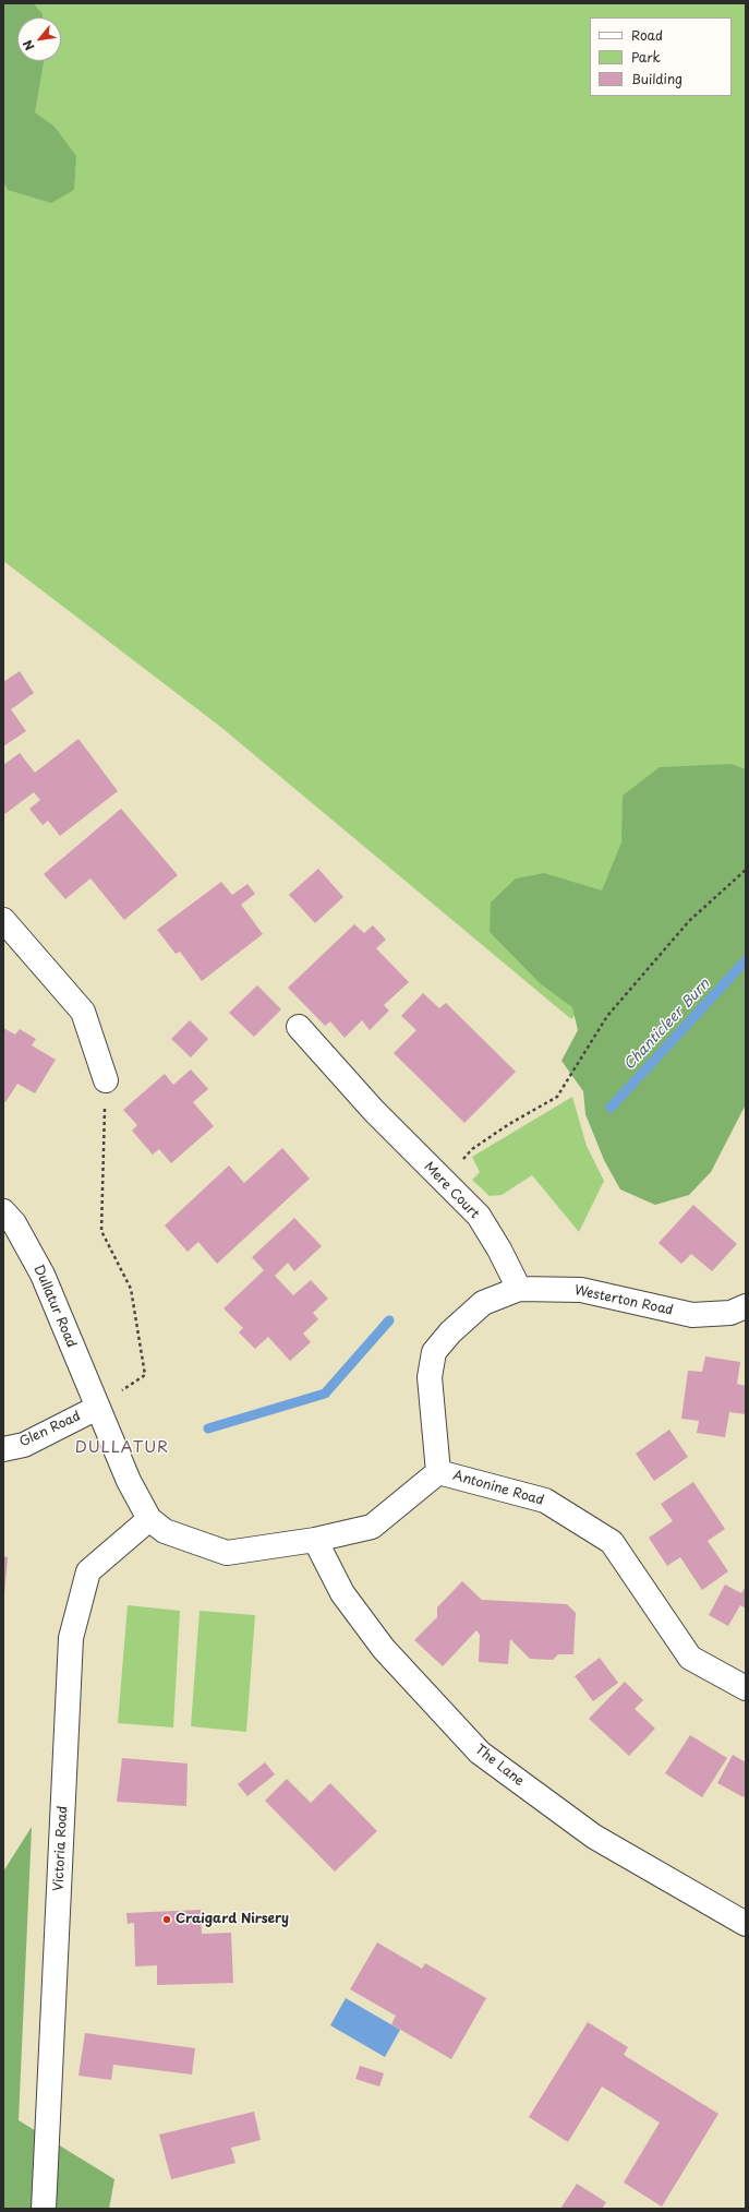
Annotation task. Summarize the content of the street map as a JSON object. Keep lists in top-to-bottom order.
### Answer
{
  "streets": {
    "street": [
      "Mere Court",
      "Westerton Road",
      "Dullatur Road",
      "Glen Road",
      "Antonine Road",
      "The Lane",
      "Victoria Road"
    ]
  },
  "crossings": [
    ["Mere Court", "Westerton Road"],
    ["Westerton Road", "Antonine Road"],
    ["Dullatur Road", "Glen Road"],
    ["Dullatur Road", "Antonine Road"],
    ["Dullatur Road", "Victoria Road"],
    ["Antonine Road", "The Lane"],
    ["Antonine Road", "Victoria Road"]
  ],
  "districts": ["DULLATUR"],
  "water": ["Chanticleer Burn"],
  "places": ["Craigard Nirsery"],
  "legend": ["Road", "Park", "Building"],
  "north": "bottom left"
}
